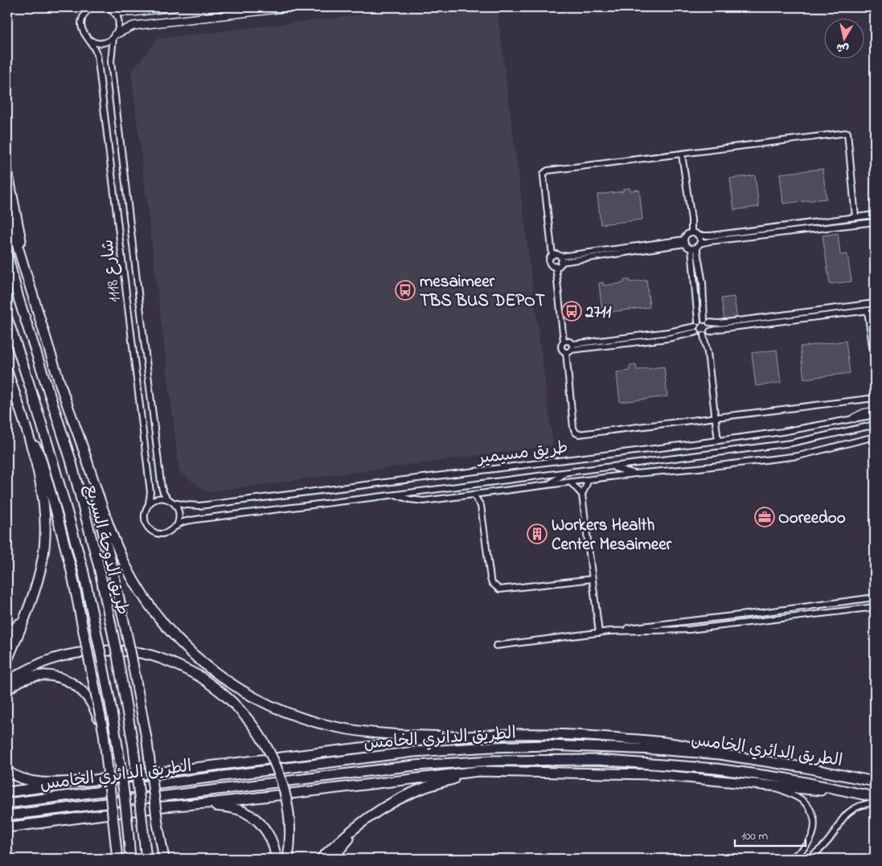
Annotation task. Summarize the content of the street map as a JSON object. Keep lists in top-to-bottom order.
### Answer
{
  "streets": {
    "highway": ["طريق الدوحة السريع", "الطريق الدائري الخامس"],
    "street": ["شارع 1118", "طريق مسيمير"]
  },
  "crossings": [
    ["شارع 1118", "طريق مسيمير"]
  ],
  "places": {
    "bus stop": ["mesaimeer TBS BUS DEPOT", "2711"],
    "office": ["Ooreedoo"],
    "building": ["Workers Health Center Mesaimeer"]
  },
  "scale_bar": "100 m",
  "north": "bottom"
}
